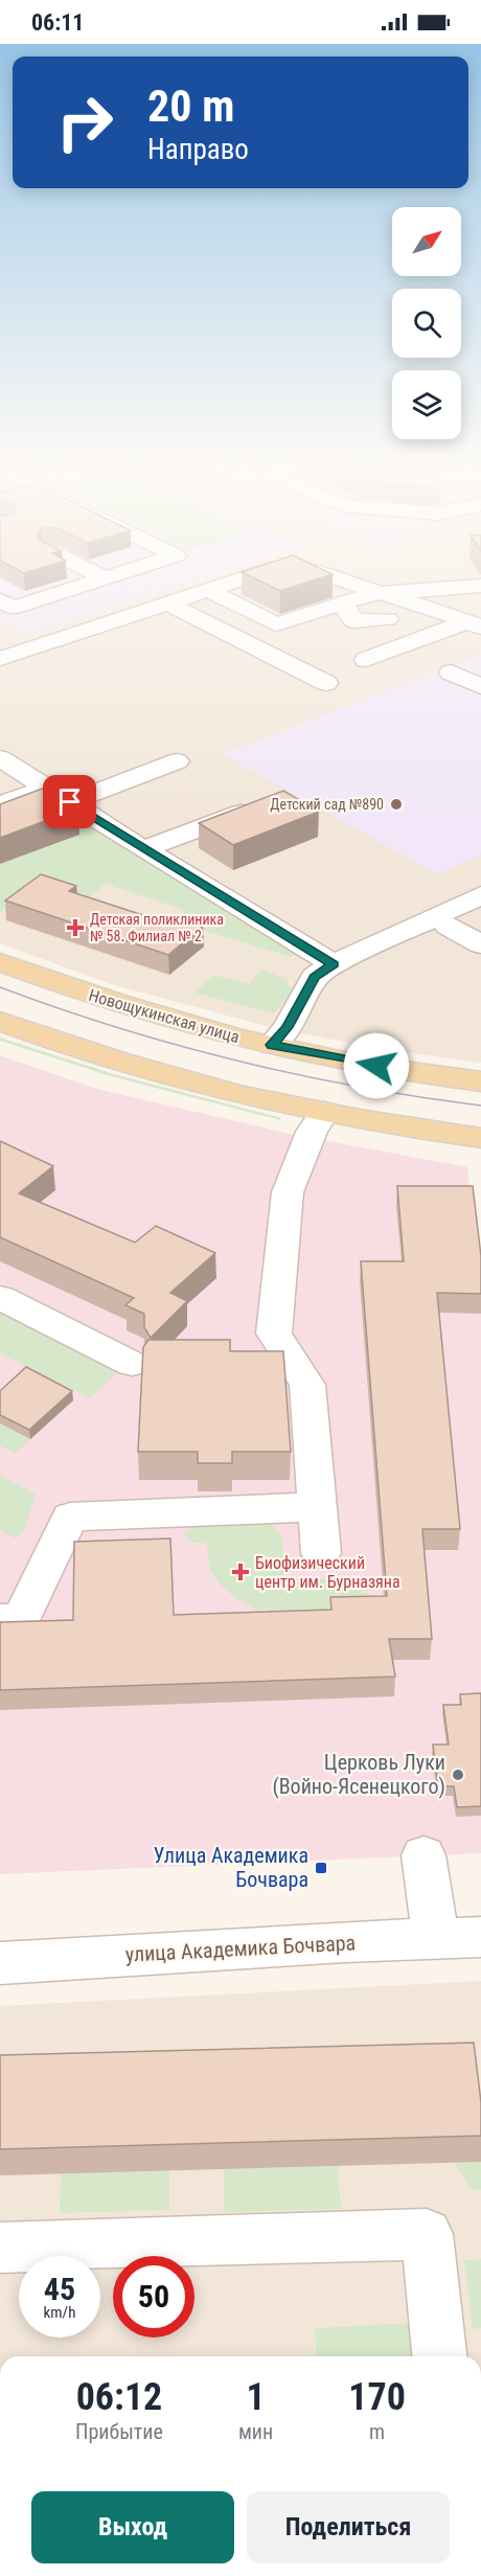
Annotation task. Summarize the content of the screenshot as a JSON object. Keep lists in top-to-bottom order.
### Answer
{
  "streets": {
    "main road": ["Новощукинская улица"],
    "street": ["улица Академика Бочвара"]
  },
  "places": {
    "other": ["Детский сад №890", "Церковь Луки (Войно-Ясенецкого)"],
    "health": ["Детская поликлиника № 58. Филиал № 2", "Биофизический центр им. Бурназяна"],
    "transit": ["Улица Академика Бочвара"]
  },
  "north": "top right",
  "page": {
    "status": "06:11",
    "turn": ["20 m", "Направо"],
    "speed": "45 km/h",
    "limit": "50",
    "eta": [
      "06:12",
      "Прибытие",
      "1",
      "мин",
      "170",
      "m"
    ],
    "buttons": ["Выход", "Поделиться"]
  }
}
